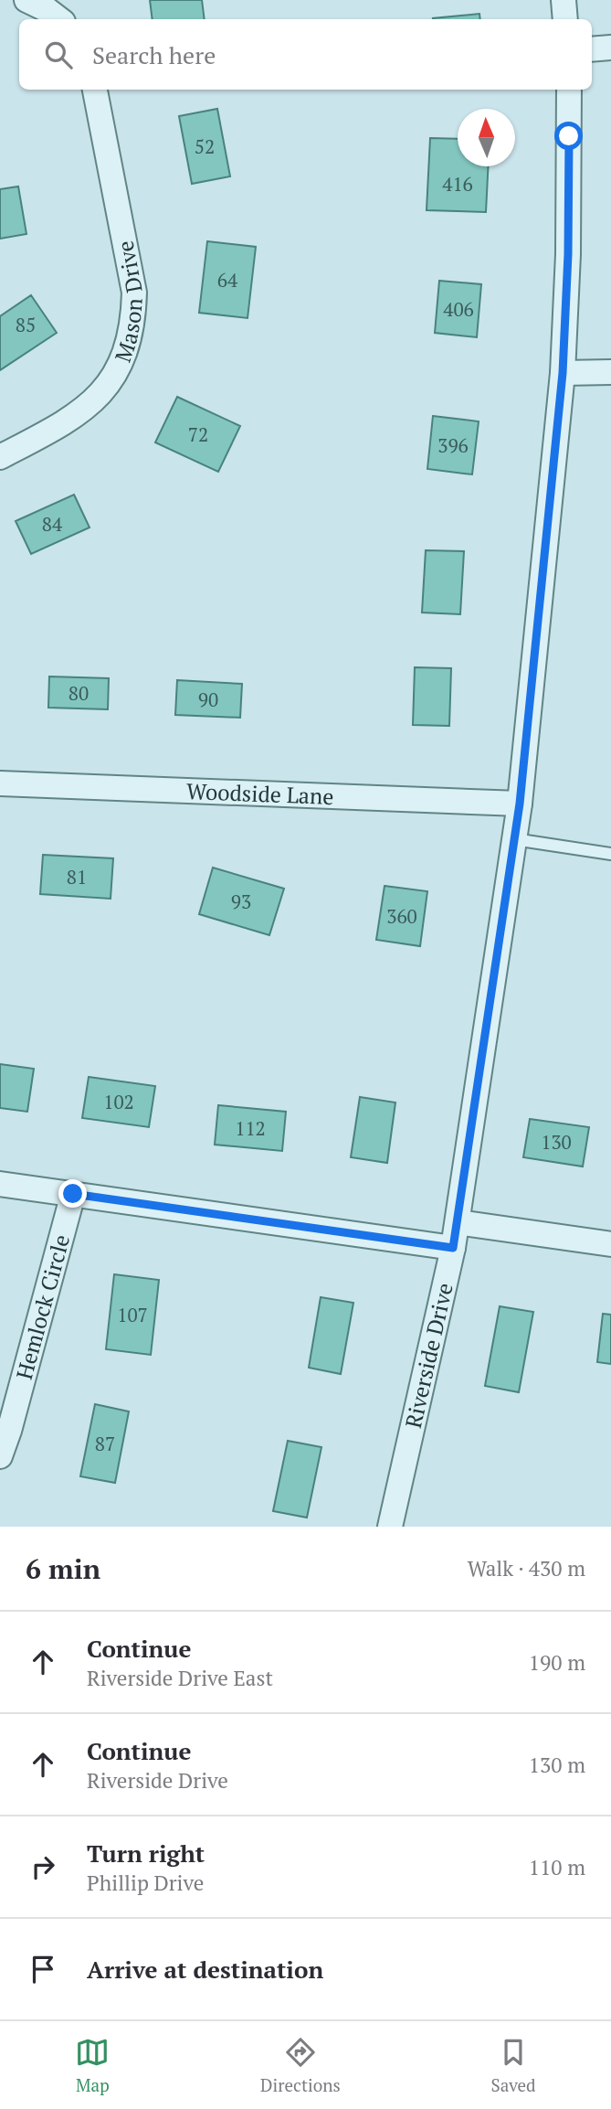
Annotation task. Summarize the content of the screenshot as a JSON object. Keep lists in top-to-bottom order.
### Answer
{
  "streets": {
    "street": [
      "Mason Drive",
      "Woodside Lane",
      "Hemlock Circle",
      "Riverside Drive"
    ]
  },
  "crossings": [
    ["Woodside Lane", "Riverside Drive"]
  ],
  "house_numbers": [
    "52",
    "416",
    "64",
    "406",
    "85",
    "72",
    "396",
    "84",
    "80",
    "90",
    "81",
    "93",
    "360",
    "102",
    "112",
    "130",
    "107",
    "87"
  ],
  "north": "top",
  "page": {
    "search": "Search here",
    "heading": ["6 min", "Walk · 430 m"],
    "list": [
      ["Continue", "Riverside Drive East", "190 m"],
      ["Continue", "Riverside Drive", "130 m"],
      ["Turn right", "Phillip Drive", "110 m"],
      "Arrive at destination"
    ],
    "nav": ["Map", "Directions", "Saved"]
  }
}
